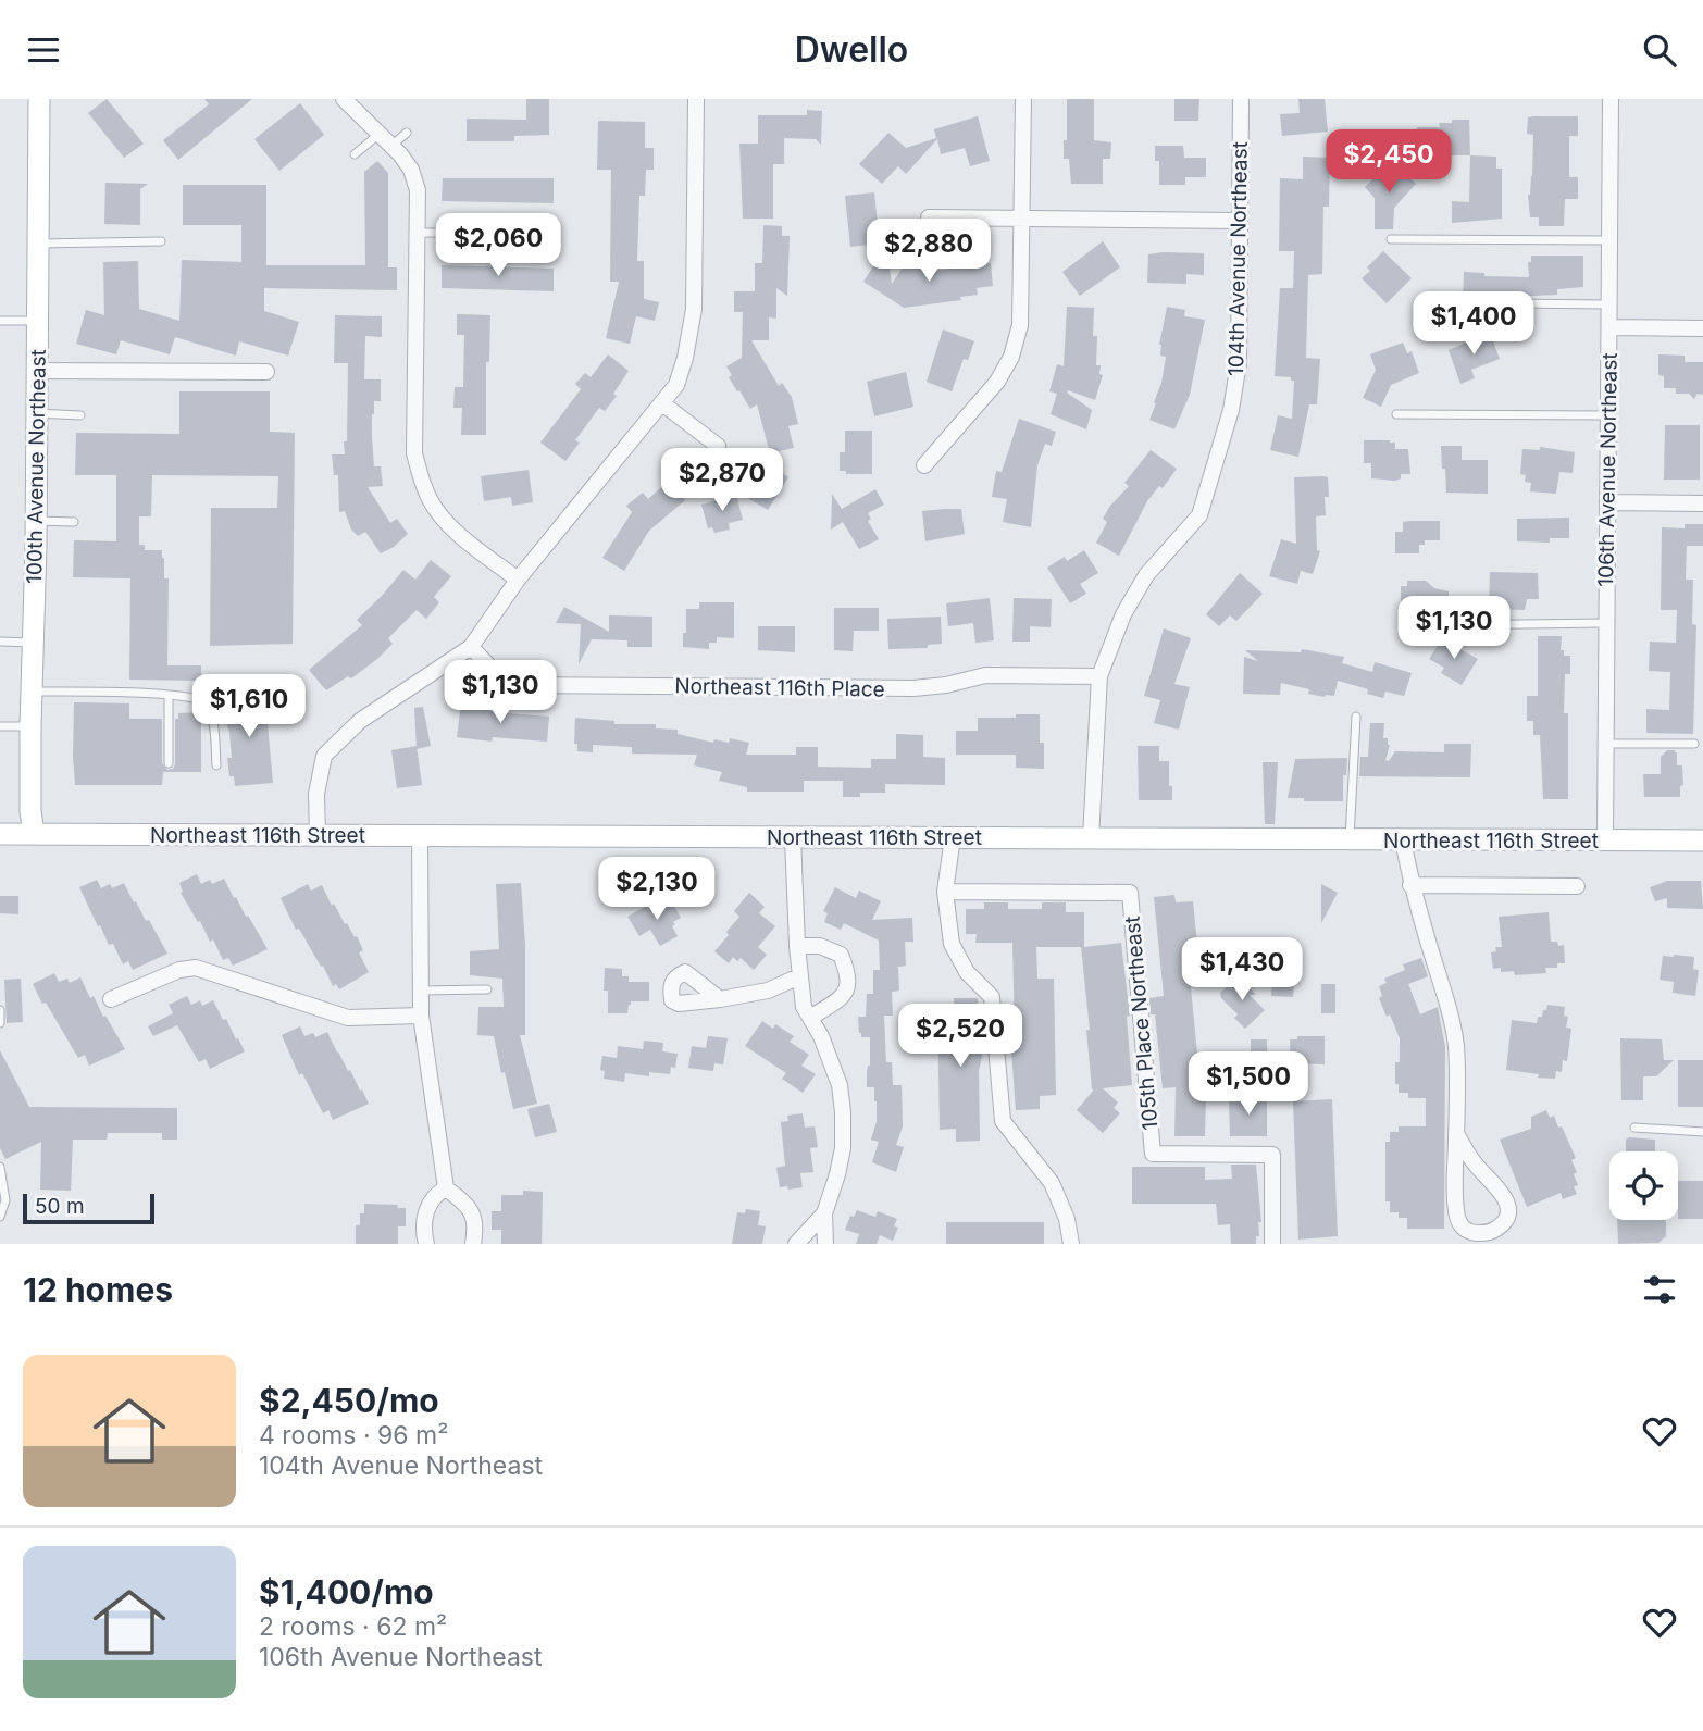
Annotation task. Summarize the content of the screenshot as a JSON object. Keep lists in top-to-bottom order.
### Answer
{
  "streets": {
    "street": [
      "104th Avenue Northeast",
      "100th Avenue Northeast",
      "106th Avenue Northeast",
      "Northeast 116th Place",
      "Northeast 116th Street",
      "105th Place Northeast"
    ]
  },
  "crossings": [
    ["104th Avenue Northeast", "Northeast 116th Place"],
    ["104th Avenue Northeast", "Northeast 116th Street"],
    ["100th Avenue Northeast", "Northeast 116th Street"],
    ["106th Avenue Northeast", "Northeast 116th Street"]
  ],
  "scale_bar": "50 m",
  "page": {
    "header": "Dwello",
    "price": [
      "$2,450",
      "$2,060",
      "$2,880",
      "$1,400",
      "$2,870",
      "$1,130",
      "$1,130",
      "$1,610",
      "$2,130",
      "$1,430",
      "$2,520",
      "$1,500"
    ],
    "scale": "50 m",
    "heading": "12 homes",
    "list": [
      {
        "name": "$2,450/mo",
        "note": "4 rooms · 96 m² · 104th Avenue Northeast"
      },
      {
        "name": "$1,400/mo",
        "note": "2 rooms · 62 m² · 106th Avenue Northeast"
      }
    ]
  }
}
